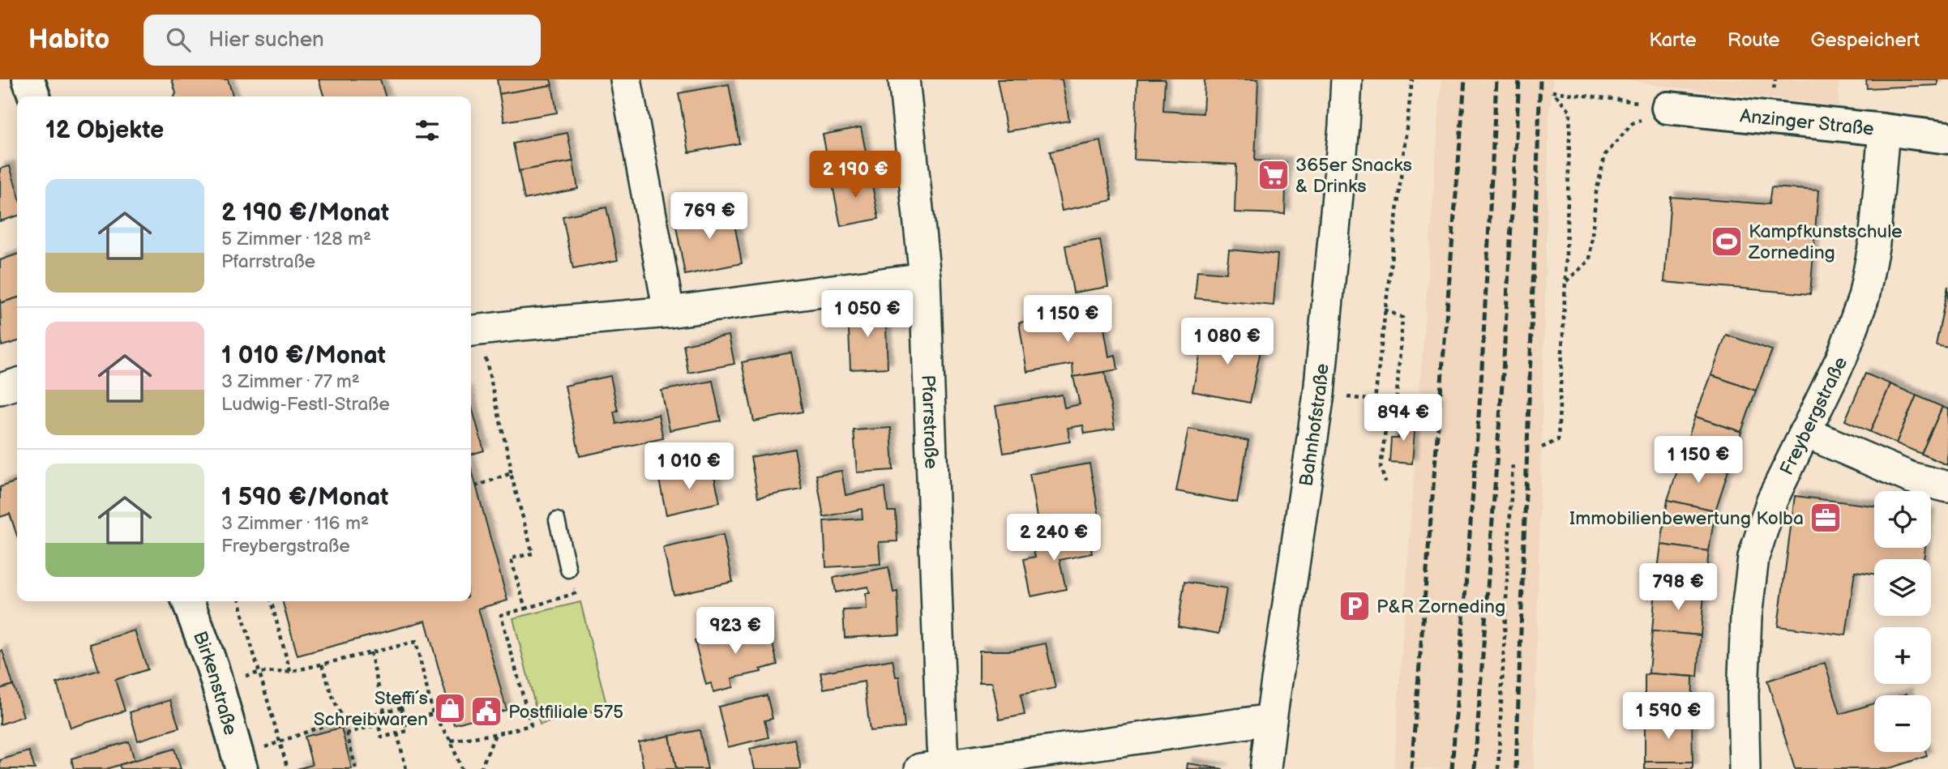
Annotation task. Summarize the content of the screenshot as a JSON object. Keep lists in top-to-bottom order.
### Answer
{
  "streets": {
    "street": [
      "Anzinger Straße",
      "Freybergstraße",
      "Pfarrstraße",
      "Bahnhofstraße",
      "Birkenstraße"
    ]
  },
  "crossings": [
    ["Anzinger Straße", "Freybergstraße"]
  ],
  "places": {
    "supermarket": ["365er Snacks & Drinks"],
    "sports": ["Kampfkunstschule Zorneding"],
    "office": ["Immobilienbewertung Kolba"],
    "parking": ["P&R Zorneding"],
    "shop": ["Steffi´s Schreibwaren"],
    "public building": ["Postfiliale 575"]
  },
  "page": {
    "header": "Habito",
    "search": "Hier suchen",
    "nav": ["Karte", "Route", "Gespeichert"],
    "heading": "12 Objekte",
    "price": [
      "2 190 €",
      "769 €",
      "1 050 €",
      "1 150 €",
      "1 080 €",
      "894 €",
      "1 150 €",
      "1 010 €",
      "2 240 €",
      "798 €",
      "923 €",
      "1 590 €"
    ],
    "list": [
      {
        "name": "2 190 €/Monat",
        "note": "5 Zimmer · 128 m² · Pfarrstraße"
      },
      {
        "name": "1 010 €/Monat",
        "note": "3 Zimmer · 77 m² · Ludwig-Festl-Straße"
      },
      {
        "name": "1 590 €/Monat",
        "note": "3 Zimmer · 116 m² · Freybergstraße"
      }
    ],
    "map_buttons": ["+", "−"]
  }
}
